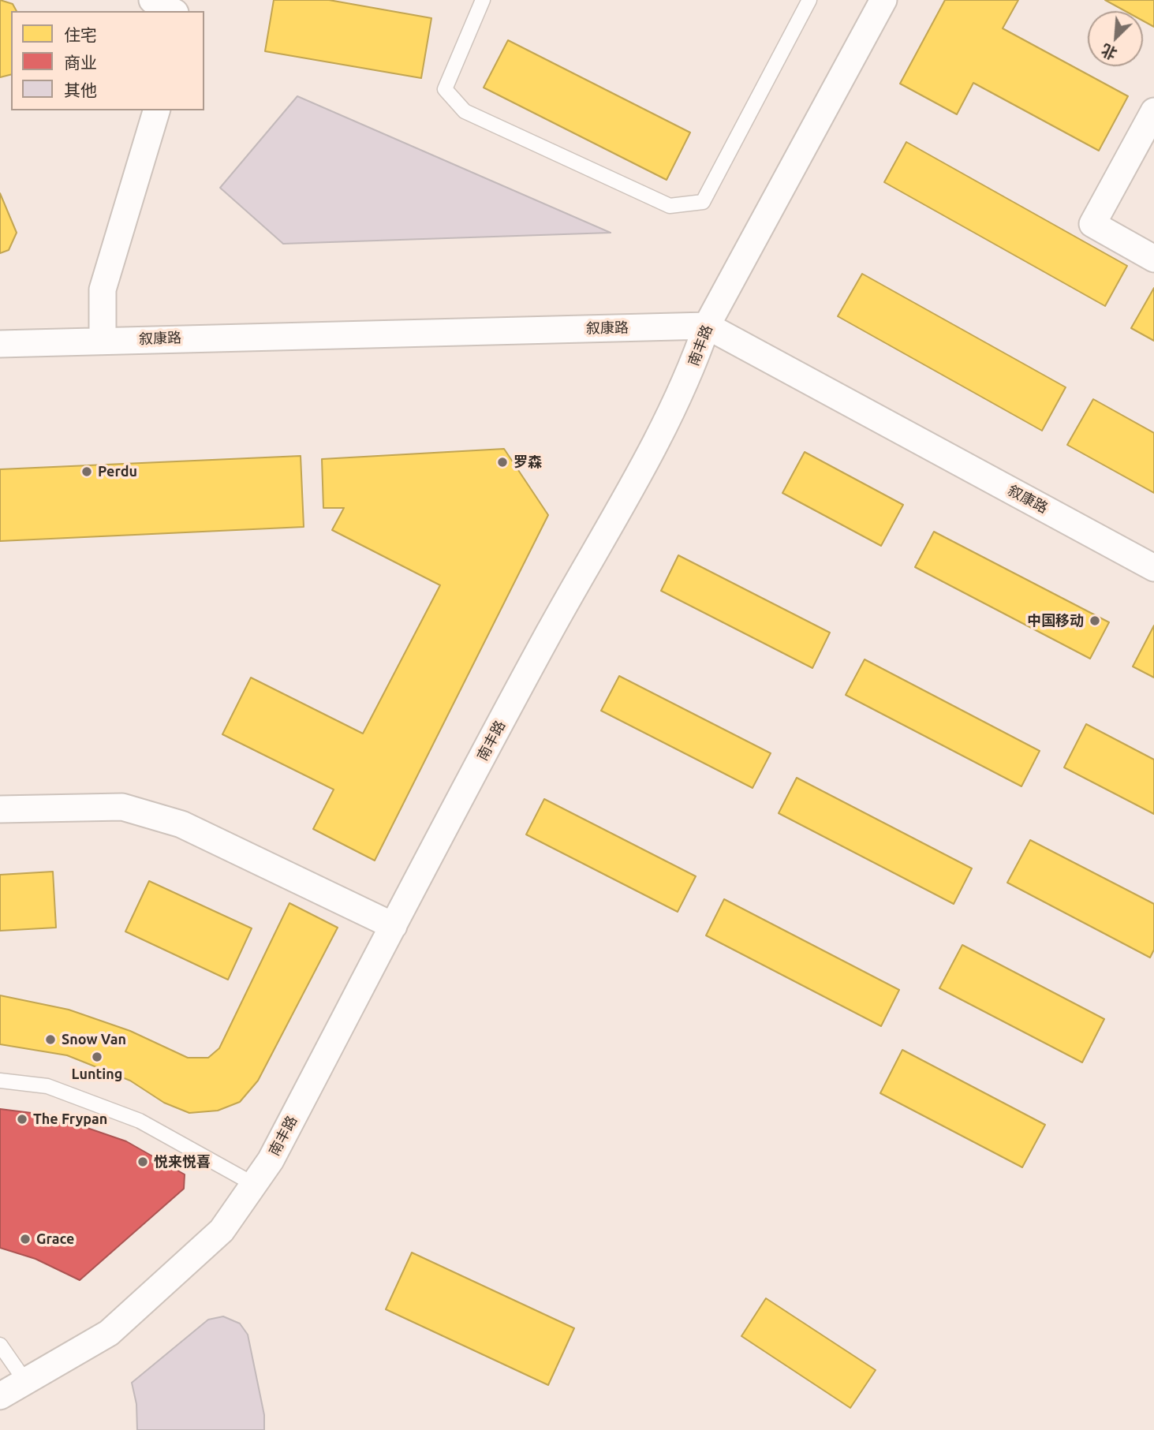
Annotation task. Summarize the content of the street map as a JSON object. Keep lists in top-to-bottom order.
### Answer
{
  "streets": {
    "street": ["叙康路", "南丰路"]
  },
  "crossings": [
    ["叙康路", "南丰路"]
  ],
  "places": [
    "罗森",
    "Perdu",
    "中国移动",
    "Snow Van",
    "Lunting",
    "The Frypan",
    "悦来悦喜",
    "Grace"
  ],
  "legend": ["住宅", "商业", "其他"],
  "north": "bottom left"
}
